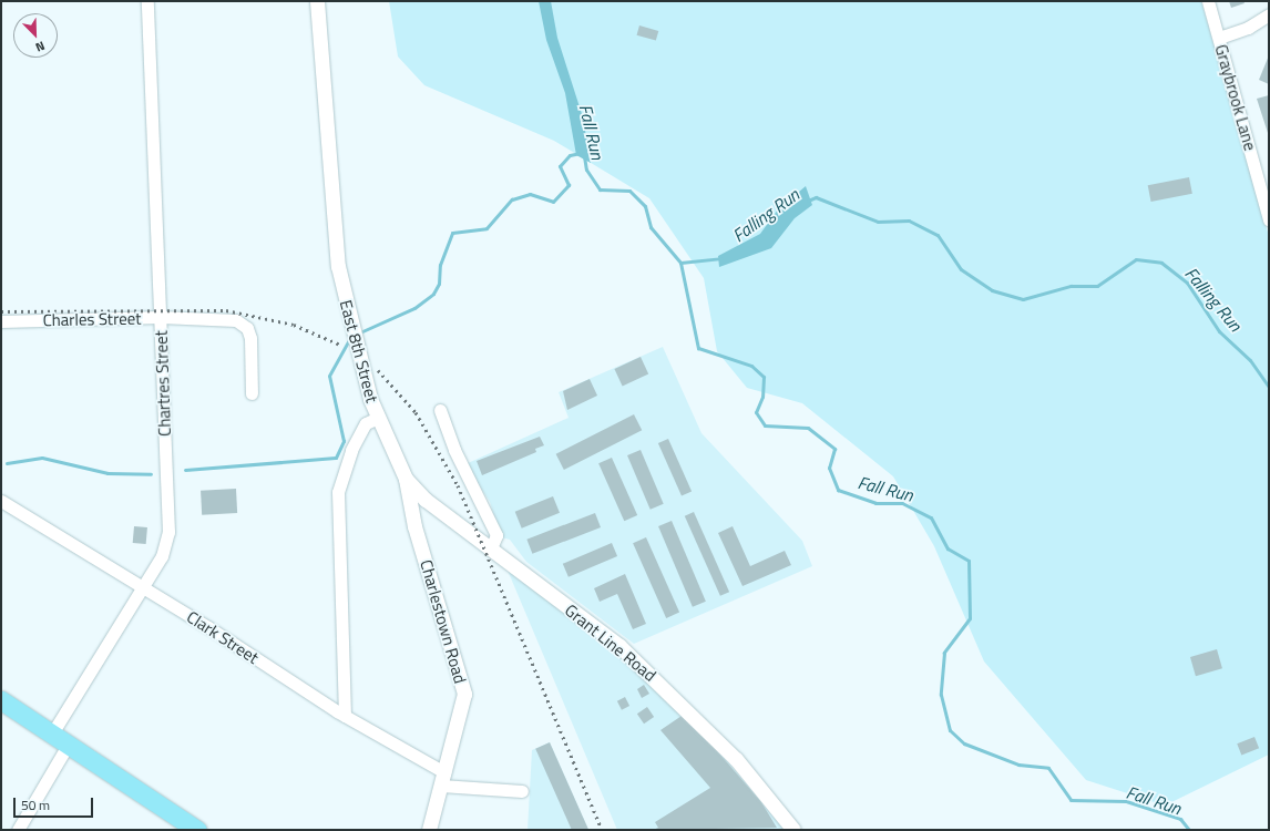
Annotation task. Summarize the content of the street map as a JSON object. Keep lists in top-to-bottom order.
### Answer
{
  "streets": {
    "street": [
      "Graybrook Lane",
      "Charles Street",
      "East 8th Street",
      "Chartres Street",
      "Charlestown Road",
      "Clark Street",
      "Grant Line Road"
    ]
  },
  "crossings": [
    ["Charles Street", "Chartres Street"],
    ["East 8th Street", "Charlestown Road"],
    ["East 8th Street", "Clark Street"],
    ["Chartres Street", "Clark Street"],
    ["Charlestown Road", "Clark Street"],
    ["Charlestown Road", "Grant Line Road"]
  ],
  "water": ["Fall Run", "Falling Run"],
  "scale_bar": "50 m",
  "north": "bottom right"
}
